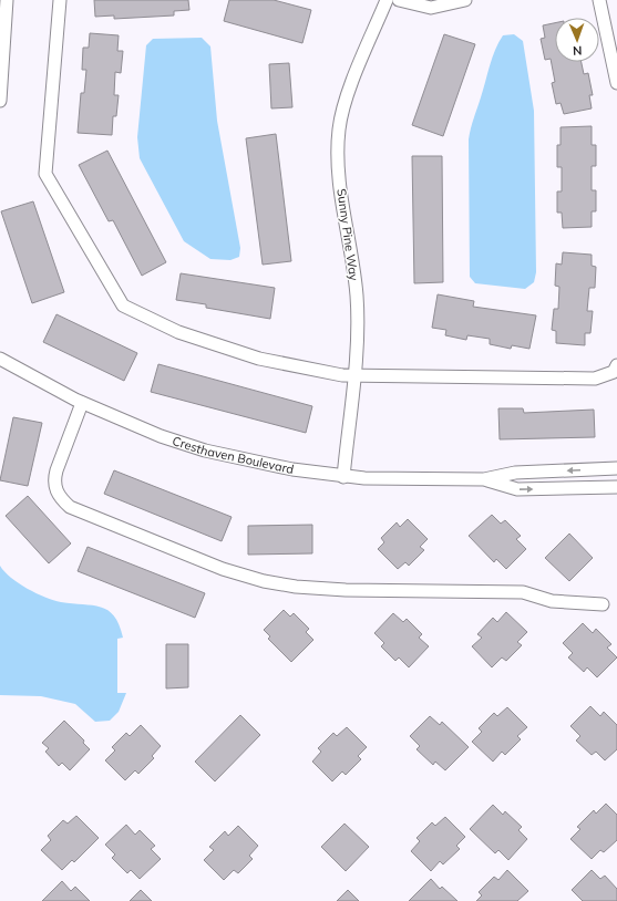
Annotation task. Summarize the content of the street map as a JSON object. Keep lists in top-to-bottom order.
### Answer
{
  "streets": {
    "street": ["Sunny Pine Way", "Cresthaven Boulevard"]
  },
  "crossings": [
    ["Sunny Pine Way", "Cresthaven Boulevard"]
  ],
  "north": "bottom"
}
